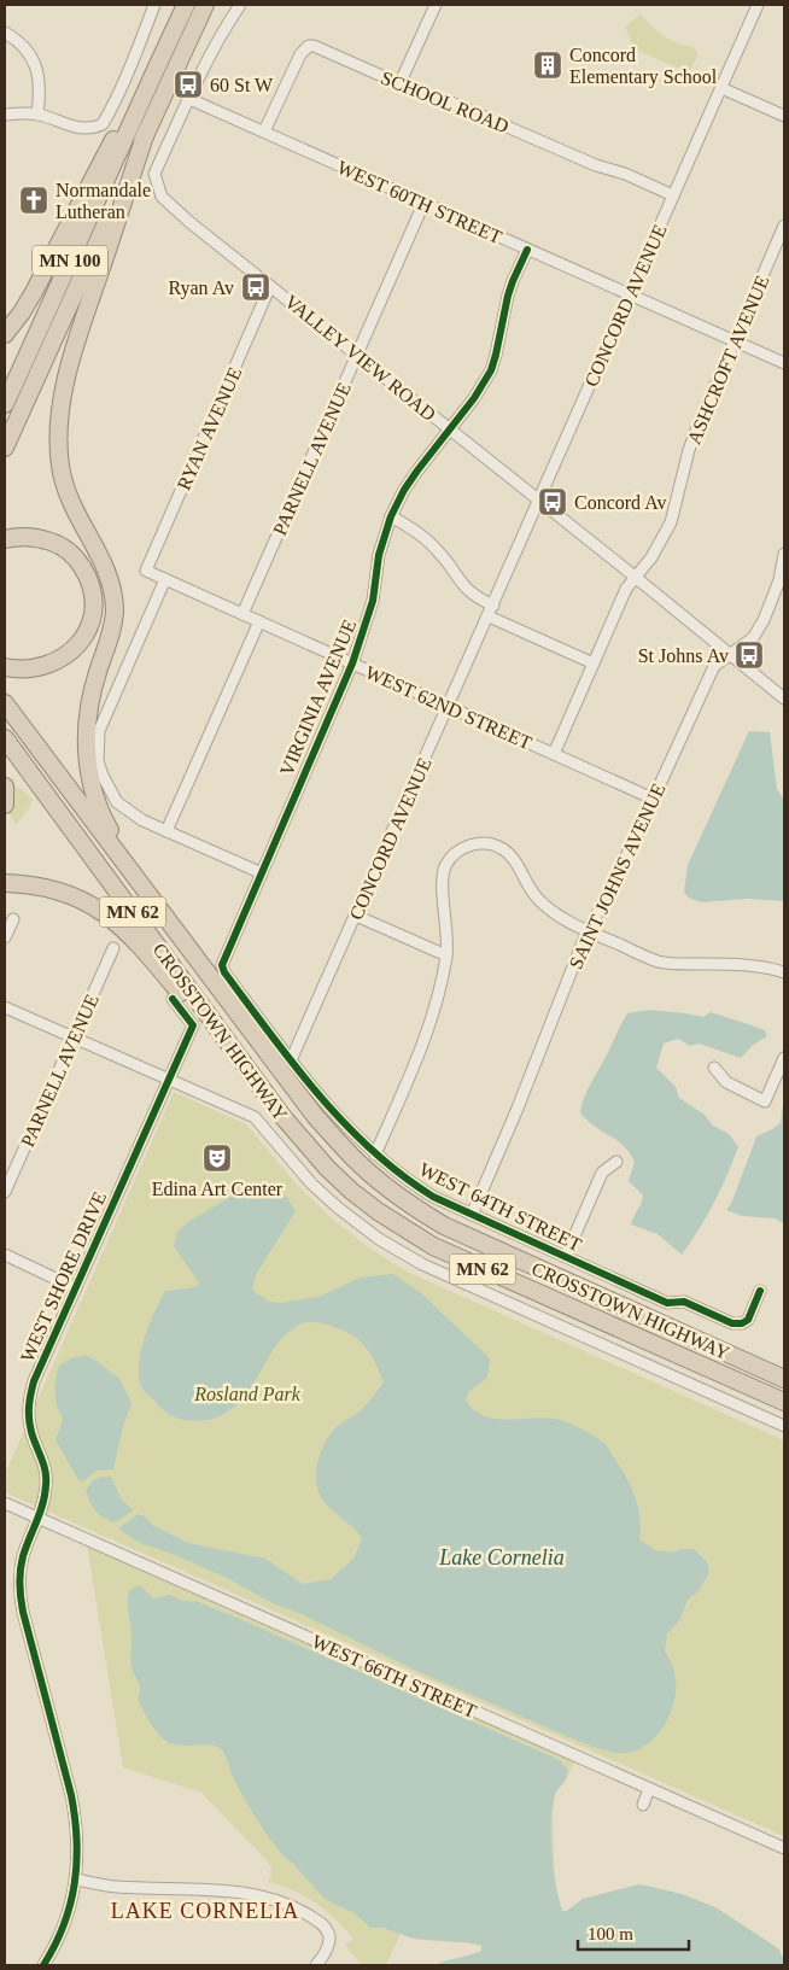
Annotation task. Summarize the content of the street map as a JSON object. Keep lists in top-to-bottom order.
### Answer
{
  "streets": {
    "highway": ["MN 100", "MN 62", "CROSSTOWN HIGHWAY"],
    "street": [
      "SCHOOL ROAD",
      "WEST 60TH STREET",
      "CONCORD AVENUE",
      "VALLEY VIEW ROAD",
      "ASHCROFT AVENUE",
      "RYAN AVENUE",
      "PARNELL AVENUE",
      "VIRGINIA AVENUE",
      "WEST 62ND STREET",
      "SAINT JOHNS AVENUE",
      "WEST 64TH STREET",
      "WEST SHORE DRIVE",
      "WEST 66TH STREET"
    ]
  },
  "crossings": [
    ["SCHOOL ROAD", "WEST 60TH STREET"],
    ["SCHOOL ROAD", "CONCORD AVENUE"],
    ["WEST 60TH STREET", "CONCORD AVENUE"],
    ["WEST 60TH STREET", "VALLEY VIEW ROAD"],
    ["WEST 60TH STREET", "ASHCROFT AVENUE"],
    ["WEST 60TH STREET", "PARNELL AVENUE"],
    ["WEST 60TH STREET", "VIRGINIA AVENUE"],
    ["CONCORD AVENUE", "VALLEY VIEW ROAD"],
    ["CONCORD AVENUE", "WEST 62ND STREET"],
    ["CONCORD AVENUE", "WEST 64TH STREET"],
    ["VALLEY VIEW ROAD", "ASHCROFT AVENUE"],
    ["VALLEY VIEW ROAD", "RYAN AVENUE"],
    ["VALLEY VIEW ROAD", "PARNELL AVENUE"],
    ["VALLEY VIEW ROAD", "VIRGINIA AVENUE"],
    ["VALLEY VIEW ROAD", "SAINT JOHNS AVENUE"],
    ["ASHCROFT AVENUE", "WEST 62ND STREET"],
    ["RYAN AVENUE", "WEST 62ND STREET"],
    ["PARNELL AVENUE", "WEST 62ND STREET"],
    ["VIRGINIA AVENUE", "WEST 62ND STREET"],
    ["VIRGINIA AVENUE", "WEST 64TH STREET"],
    ["WEST 62ND STREET", "SAINT JOHNS AVENUE"],
    ["SAINT JOHNS AVENUE", "WEST 64TH STREET"],
    ["WEST SHORE DRIVE", "WEST 66TH STREET"]
  ],
  "districts": ["LAKE CORNELIA"],
  "water": ["Lake Cornelia"],
  "parks": ["Rosland Park"],
  "places": {
    "building": ["Concord Elementary School"],
    "bus stop": [
      "60 St W",
      "Ryan Av",
      "Concord Av",
      "St Johns Av"
    ],
    "church": ["Normandale Lutheran"],
    "theatre": ["Edina Art Center"]
  },
  "scale_bar": "100 m"
}
